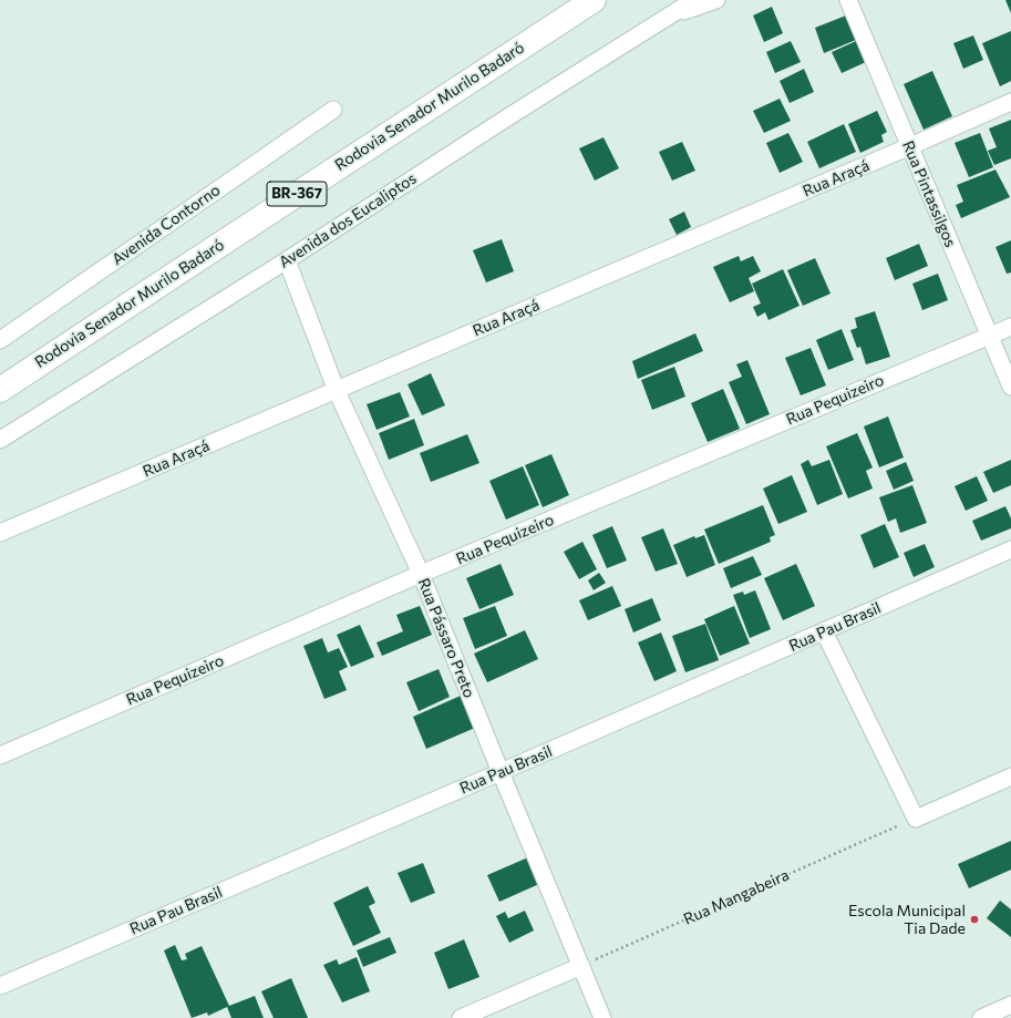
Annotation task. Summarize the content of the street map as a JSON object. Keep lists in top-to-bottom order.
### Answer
{
  "streets": {
    "main road": ["Rodovia Senador Murilo Badaró", "BR-367"],
    "street": [
      "Rua Araçá",
      "Rua Pintassilgos",
      "Avenida dos Eucaliptos",
      "Avenida Contorno",
      "Rua Pequizeiro",
      "Rua Pau Brasil",
      "Rua Pássaro Preto"
    ],
    "path": ["Rua Mangabeira"]
  },
  "crossings": [
    ["Rua Araçá", "Rua Pintassilgos"],
    ["Rua Araçá", "Rua Pássaro Preto"],
    ["Rua Pintassilgos", "Rua Pequizeiro"],
    ["Avenida dos Eucaliptos", "Rua Pássaro Preto"],
    ["Rua Pequizeiro", "Rua Pássaro Preto"],
    ["Rua Pau Brasil", "Rua Pássaro Preto"],
    ["Rua Pássaro Preto", "Rua Mangabeira"]
  ],
  "places": ["Escola Municipal Tia Dade"]
}
